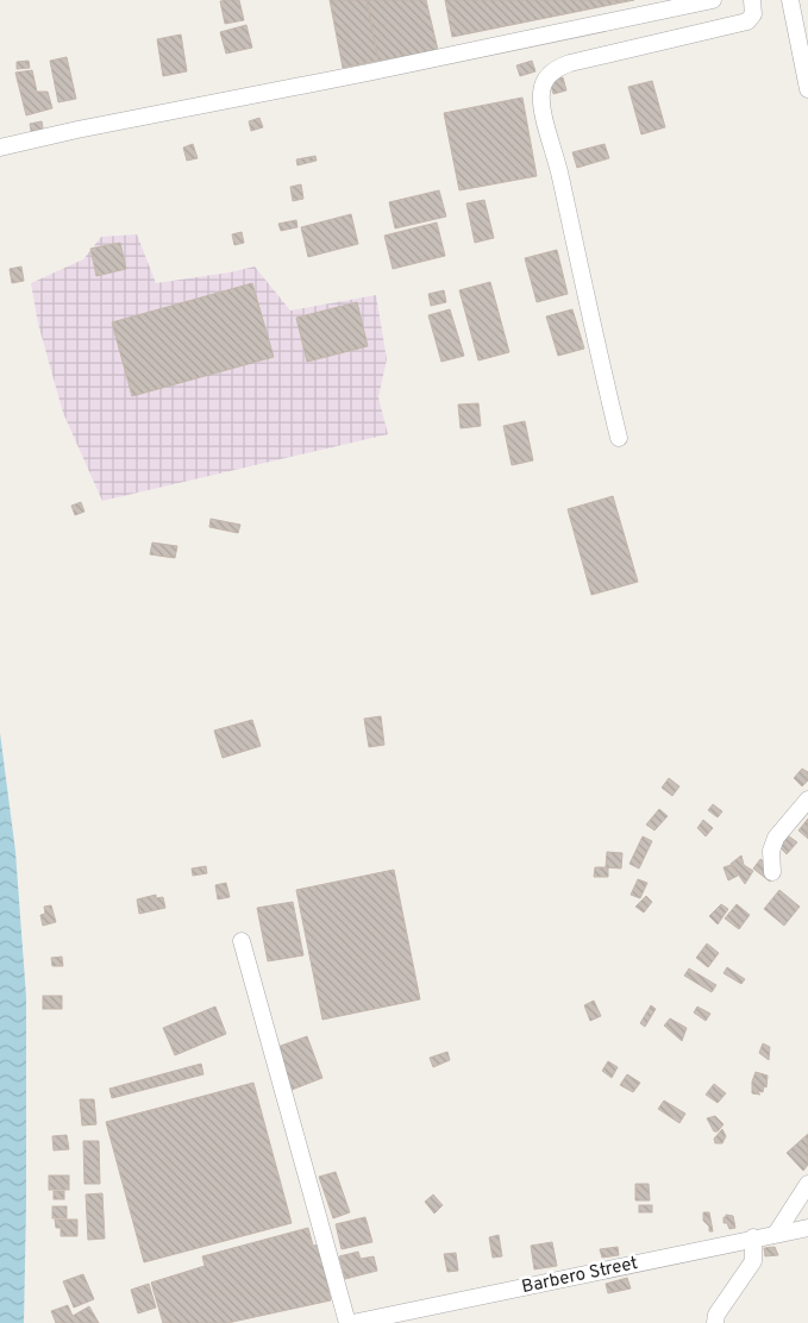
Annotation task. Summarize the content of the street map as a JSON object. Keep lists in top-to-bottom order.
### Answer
{
  "streets": {
    "street": ["Barbero Street"]
  }
}
